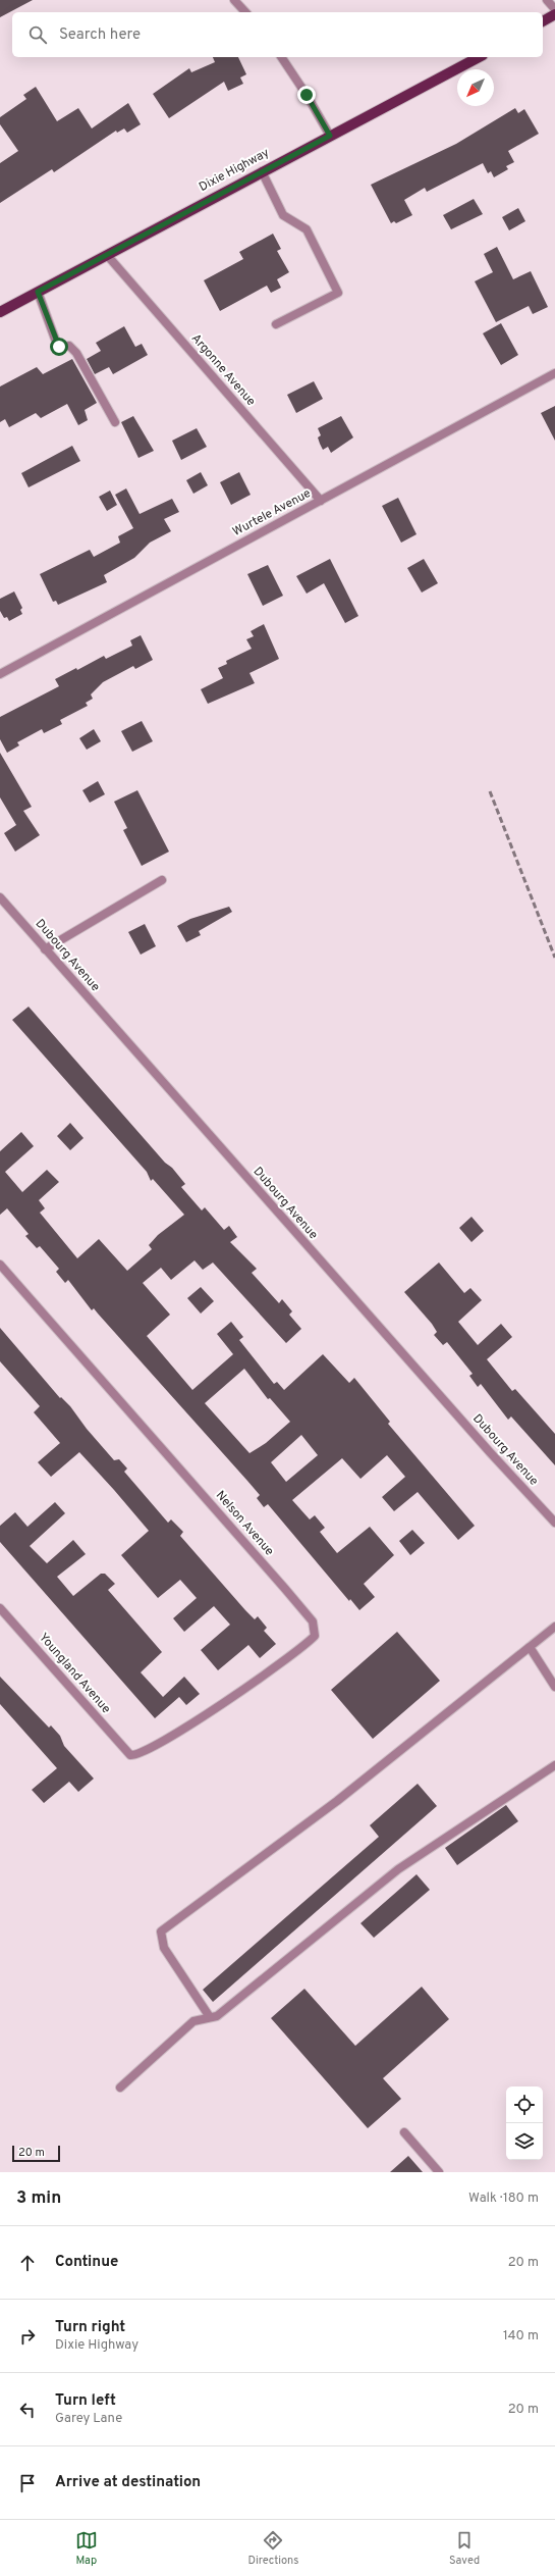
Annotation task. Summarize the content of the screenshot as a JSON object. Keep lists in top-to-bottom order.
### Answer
{
  "streets": {
    "main road": ["Dixie Highway"],
    "street": [
      "Argonne Avenue",
      "Wurtele Avenue",
      "Dubourg Avenue",
      "Nelson Avenue",
      "Youngland Avenue"
    ]
  },
  "crossings": [
    ["Dixie Highway", "Argonne Avenue"],
    ["Argonne Avenue", "Wurtele Avenue"],
    ["Nelson Avenue", "Youngland Avenue"]
  ],
  "scale_bar": "20 m",
  "north": "bottom left",
  "page": {
    "search": "Search here",
    "scale": "20 m",
    "heading": ["3 min", "Walk · 180 m"],
    "list": [
      ["Continue", "20 m"],
      ["Turn right", "Dixie Highway", "140 m"],
      ["Turn left", "Garey Lane", "20 m"],
      "Arrive at destination"
    ],
    "nav": ["Map", "Directions", "Saved"]
  }
}
